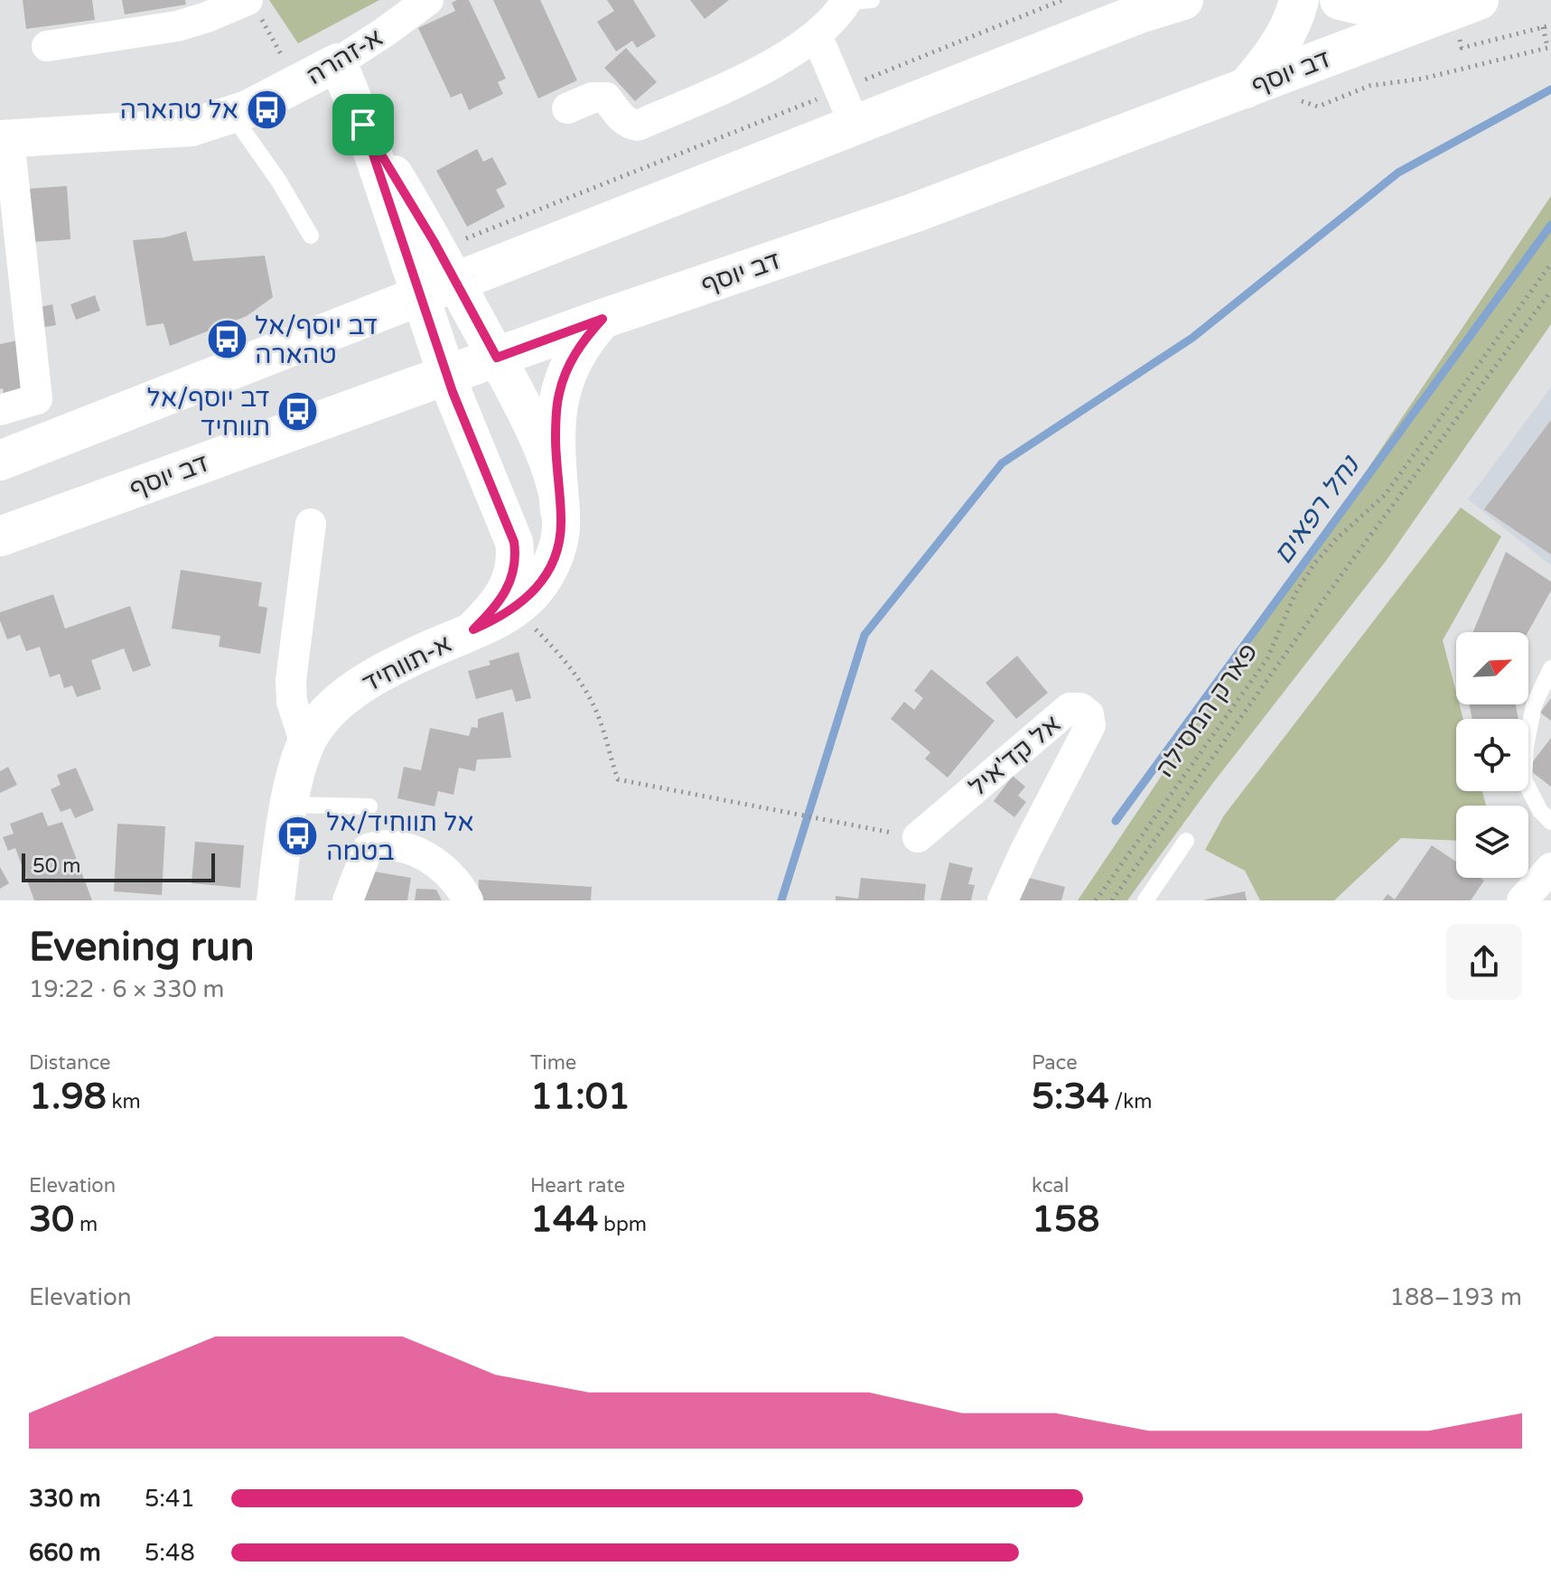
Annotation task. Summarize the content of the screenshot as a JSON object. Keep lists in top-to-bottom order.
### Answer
{
  "streets": {
    "main road": ["דב יוסף"],
    "street": ["א-זהרה", "א-תווחיד", "אל קד'איל"],
    "path": ["פארק המסילה"]
  },
  "crossings": [
    ["דב יוסף", "א-תווחיד"]
  ],
  "water": ["נחל רפאים"],
  "places": {
    "bus stop": [
      "אל טהארה",
      "דב יוסף/אל טהארה",
      "דב יוסף/אל תווחיד",
      "אל תווחיד/אל בטמה"
    ]
  },
  "scale_bar": "50 m",
  "north": "top right",
  "page": {
    "scale": "50 m",
    "heading": ["Evening run", "19:22 · 6 × 330 m"],
    "stats": [
      ["Distance", "1.98 km"],
      ["Time", "11:01"],
      ["Pace", "5:34 /km"],
      ["Elevation", "30 m"],
      ["Heart rate", "144 bpm"],
      ["kcal", "158"]
    ],
    "chart": ["Elevation", "188–193 m"],
    "list": [
      {
        "name": "330 m",
        "note": "5:41"
      },
      {
        "name": "660 m",
        "note": "5:48"
      }
    ]
  }
}
